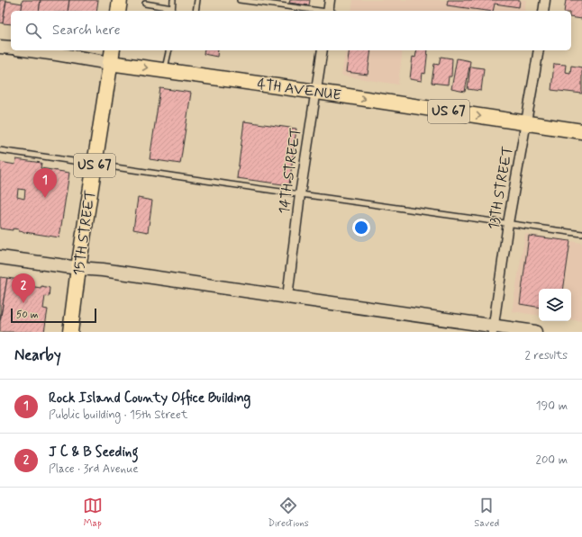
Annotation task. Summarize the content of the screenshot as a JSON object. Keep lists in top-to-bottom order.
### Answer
{
  "streets": {
    "main road": ["4TH AVENUE", "US 67", "15TH STREET"],
    "street": ["14TH STREET", "13TH STREET"]
  },
  "crossings": [
    ["4TH AVENUE", "14TH STREET"],
    ["4TH AVENUE", "13TH STREET"],
    ["4TH AVENUE", "15TH STREET"]
  ],
  "one_way": ["4TH AVENUE"],
  "scale_bar": "50 m",
  "page": {
    "search": "Search here",
    "pins": ["1", "2"],
    "scale": "50 m",
    "heading": ["Nearby", "2 results"],
    "list": [
      {
        "mark": "1",
        "name": "Rock Island County Office Building",
        "note": "Public building · 15th Street",
        "value": "190 m"
      },
      {
        "mark": "2",
        "name": "J C & B Seeding",
        "note": "Place · 3rd Avenue",
        "value": "200 m"
      }
    ],
    "nav": ["Map", "Directions", "Saved"]
  }
}
